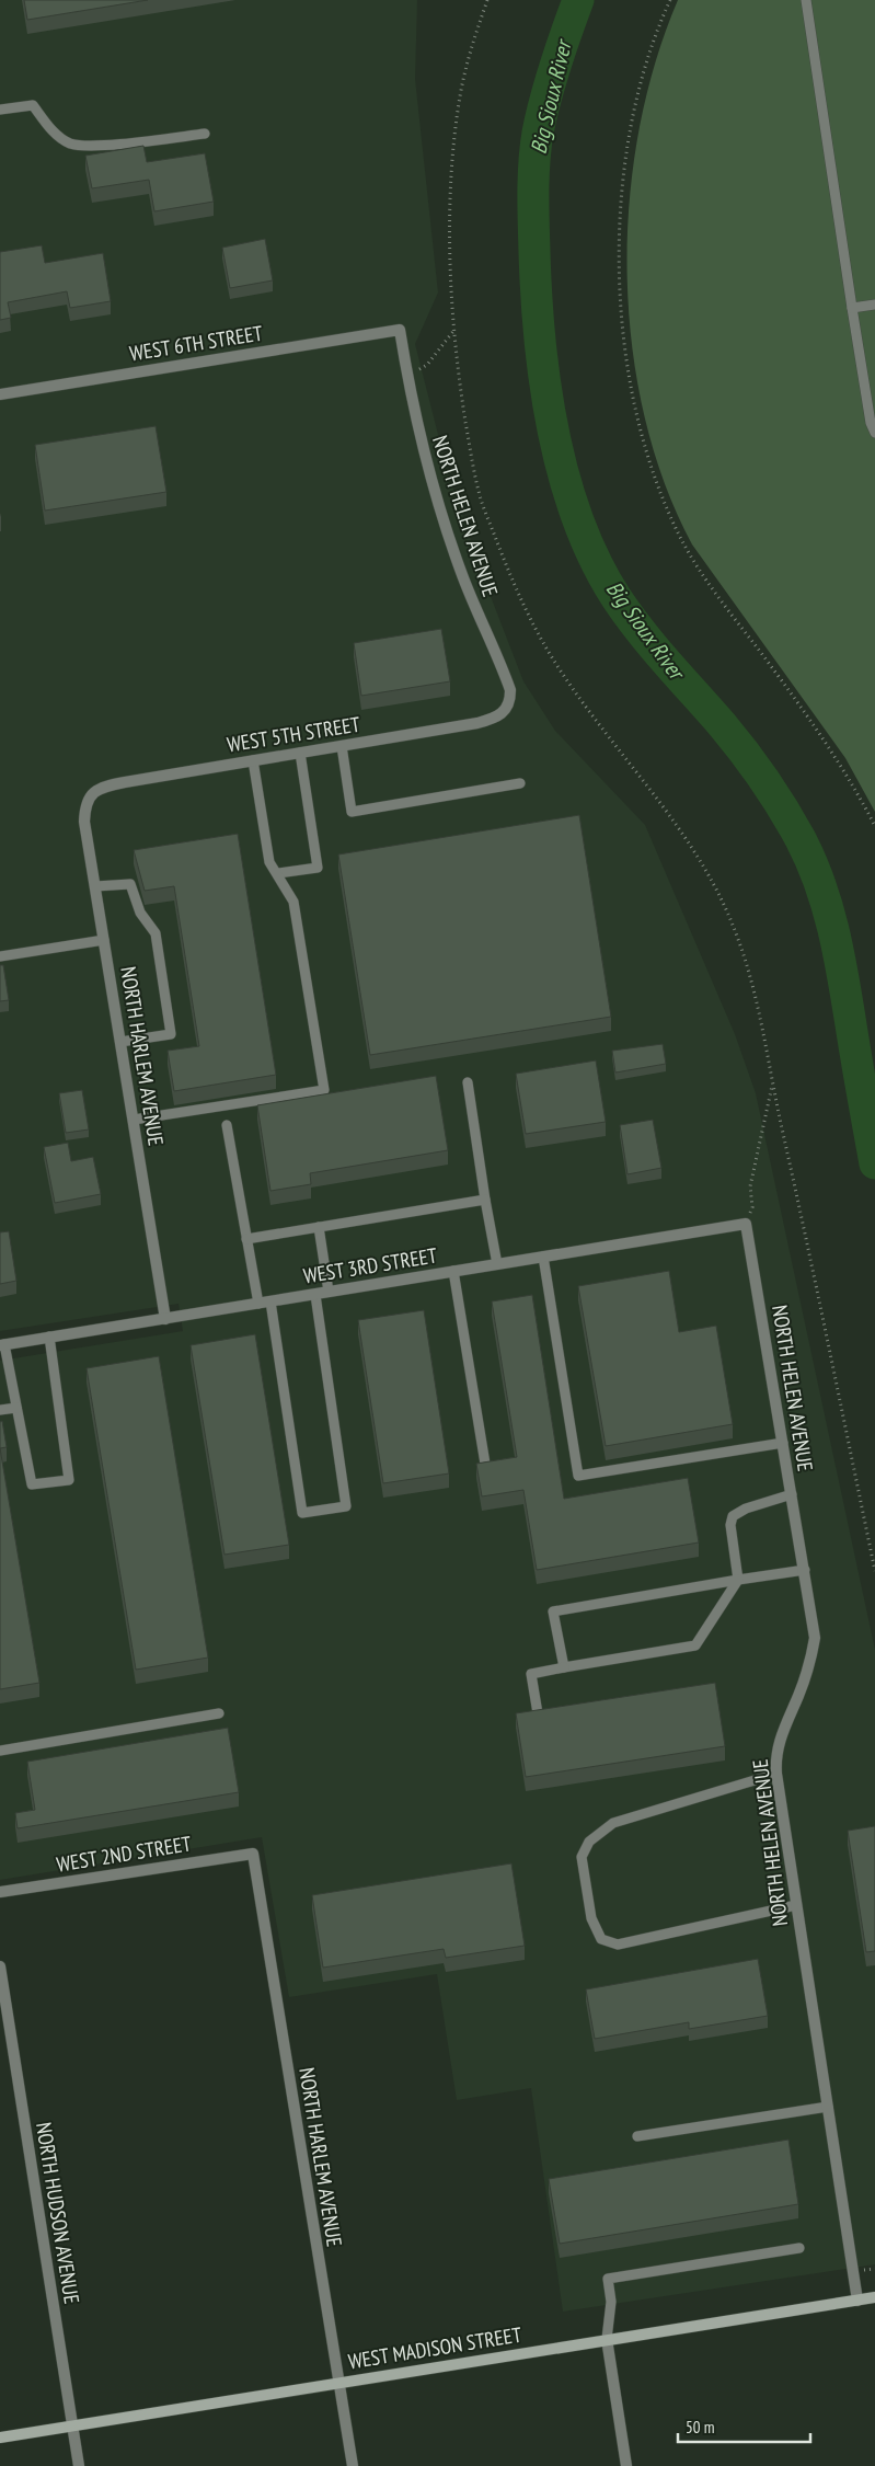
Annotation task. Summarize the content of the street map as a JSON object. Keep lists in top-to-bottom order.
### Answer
{
  "streets": {
    "main road": ["WEST MADISON STREET"],
    "street": [
      "WEST 6TH STREET",
      "NORTH HELEN AVENUE",
      "WEST 5TH STREET",
      "NORTH HARLEM AVENUE",
      "WEST 3RD STREET",
      "WEST 2ND STREET",
      "NORTH HUDSON AVENUE"
    ]
  },
  "crossings": [
    ["WEST 6TH STREET", "NORTH HELEN AVENUE"],
    ["NORTH HELEN AVENUE", "WEST 5TH STREET"],
    ["NORTH HELEN AVENUE", "WEST 3RD STREET"],
    ["NORTH HELEN AVENUE", "WEST MADISON STREET"],
    ["WEST 5TH STREET", "NORTH HARLEM AVENUE"],
    ["NORTH HARLEM AVENUE", "WEST 3RD STREET"],
    ["NORTH HARLEM AVENUE", "WEST 2ND STREET"],
    ["NORTH HARLEM AVENUE", "WEST MADISON STREET"],
    ["NORTH HUDSON AVENUE", "WEST MADISON STREET"]
  ],
  "water": ["Big Sioux River"],
  "scale_bar": "50 m"
}
